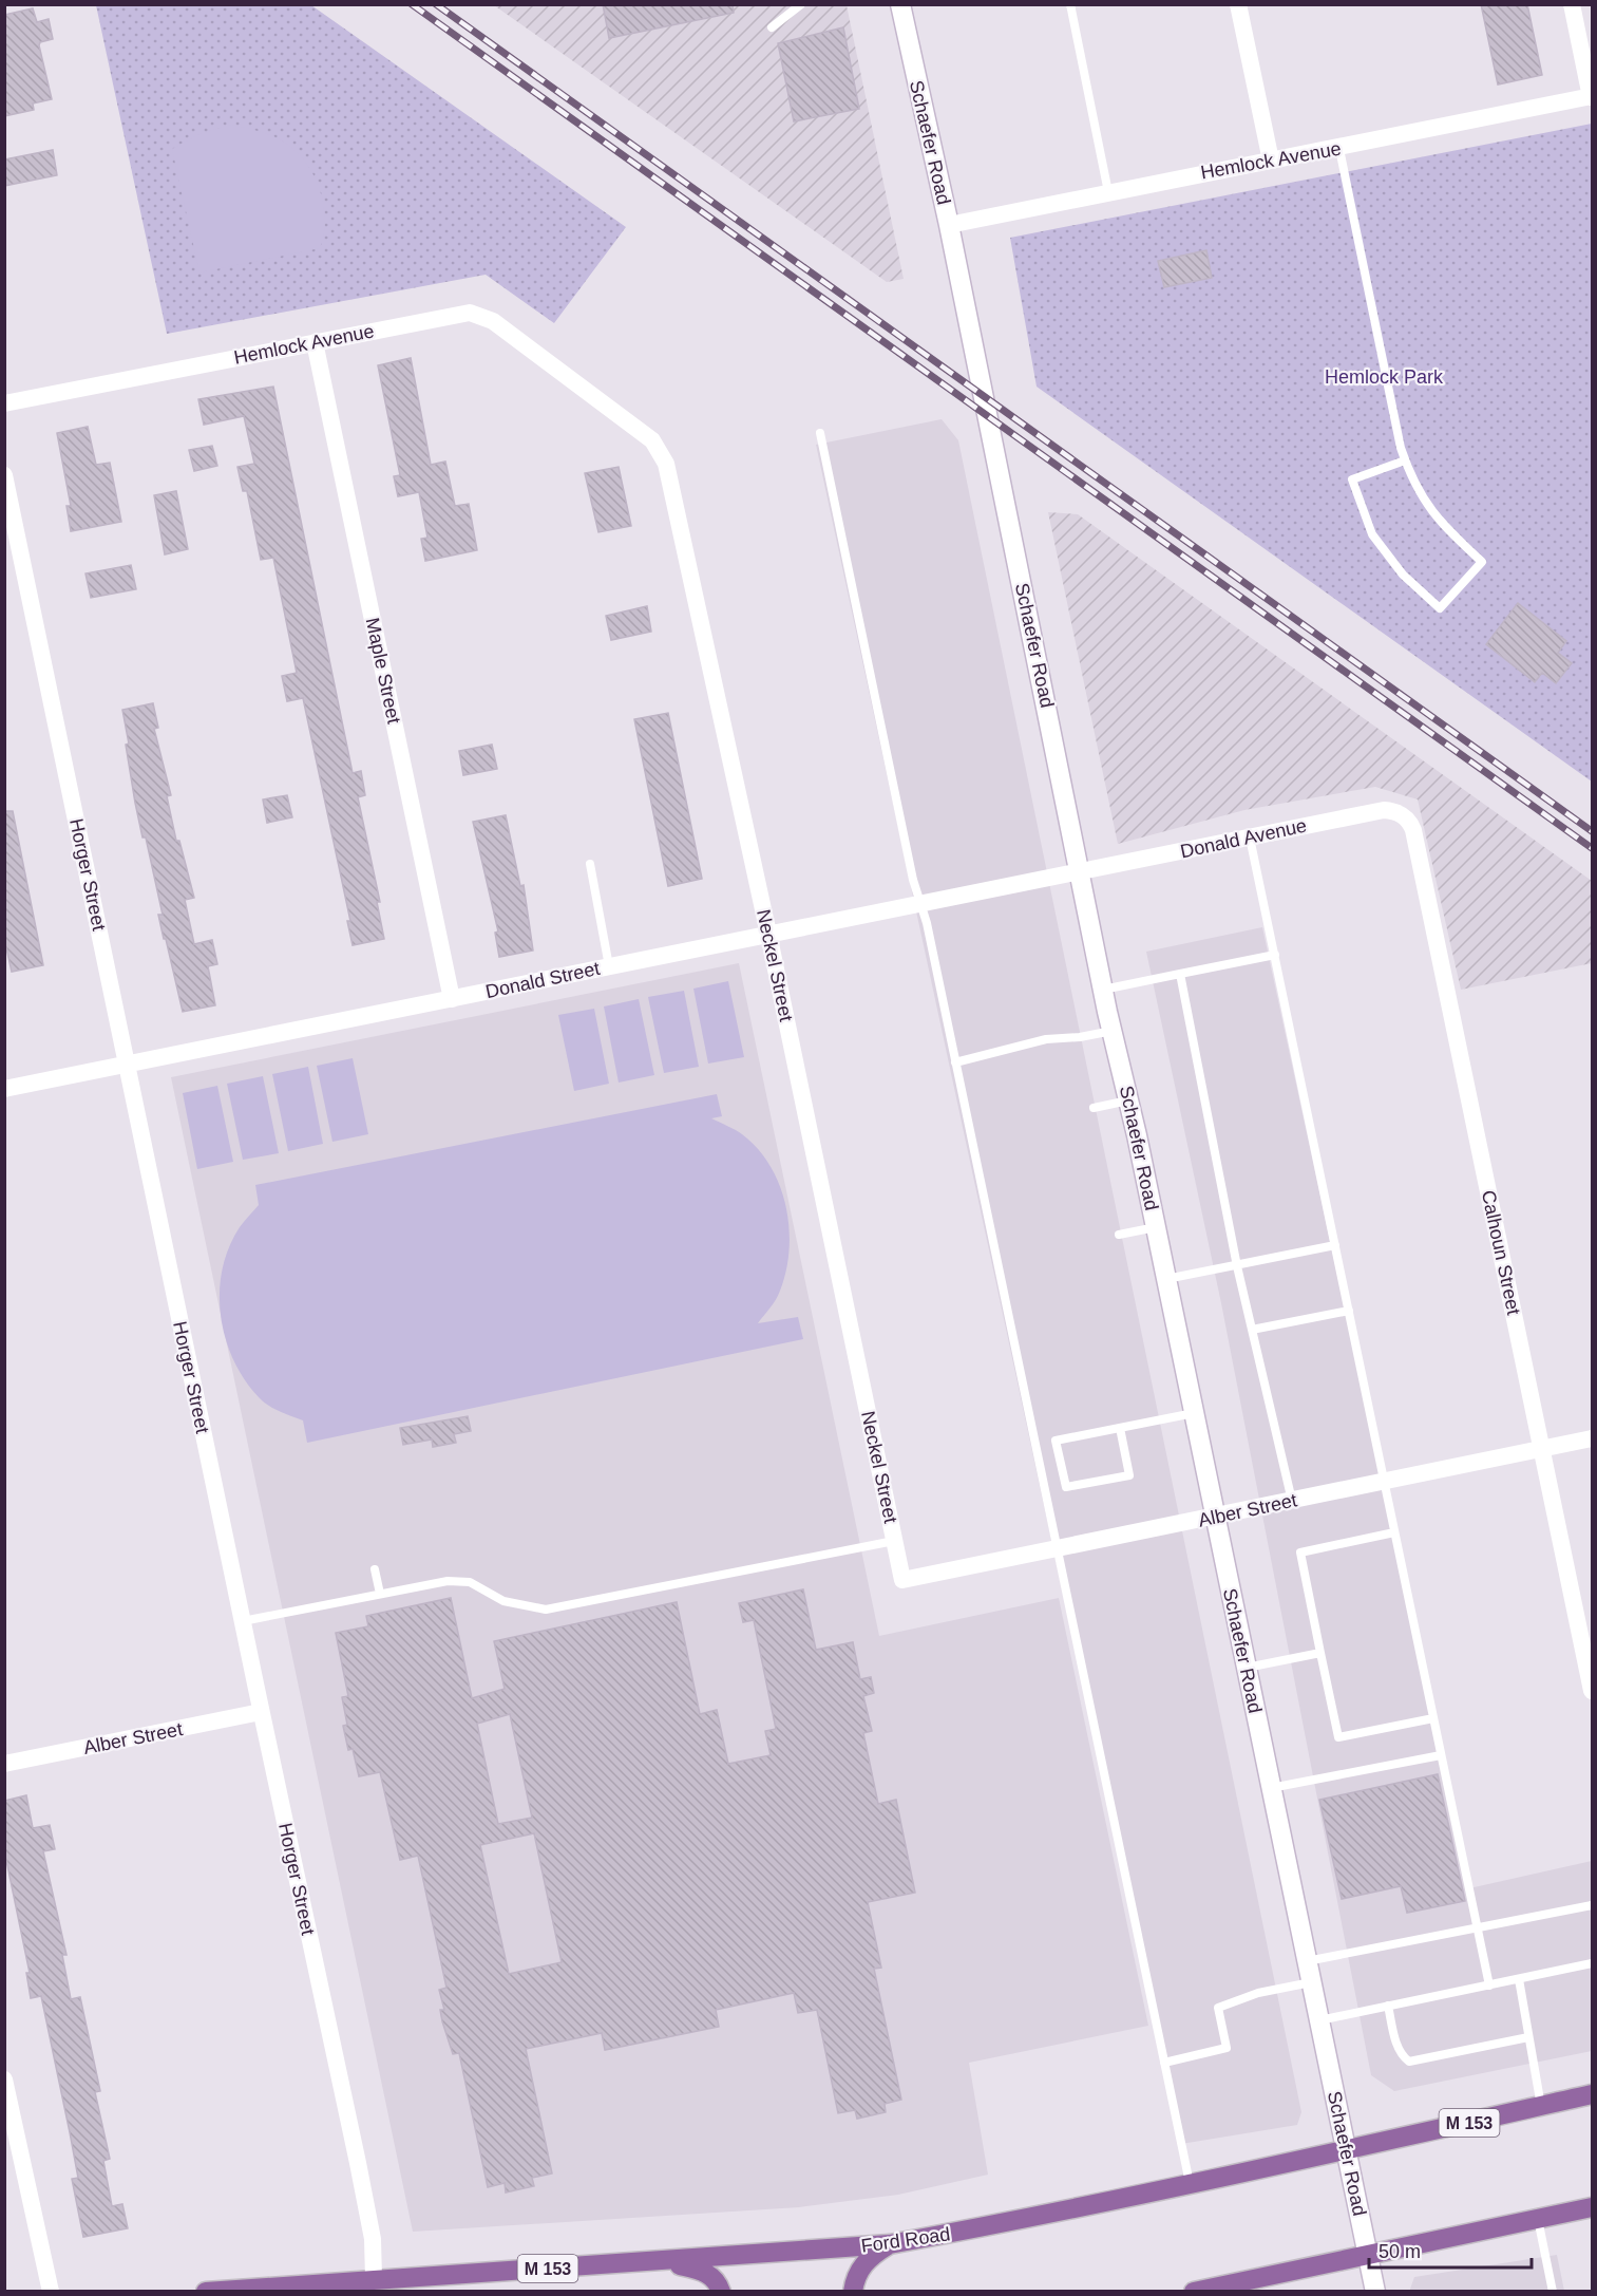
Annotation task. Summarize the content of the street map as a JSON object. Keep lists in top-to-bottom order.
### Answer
{
  "streets": {
    "main road": ["Schaefer Road", "M 153", "Ford Road"],
    "street": [
      "Hemlock Avenue",
      "Maple Street",
      "Donald Avenue",
      "Horger Street",
      "Neckel Street",
      "Donald Street",
      "Calhoun Street",
      "Alber Street"
    ]
  },
  "crossings": [
    ["Schaefer Road", "Hemlock Avenue"],
    ["Schaefer Road", "Donald Avenue"],
    ["Schaefer Road", "Donald Street"],
    ["Schaefer Road", "Alber Street"],
    ["Schaefer Road", "Ford Road"],
    ["Hemlock Avenue", "Maple Street"],
    ["Hemlock Avenue", "Neckel Street"],
    ["Maple Street", "Donald Street"],
    ["Donald Avenue", "Donald Street"],
    ["Donald Avenue", "Calhoun Street"],
    ["Horger Street", "Donald Street"],
    ["Horger Street", "Alber Street"],
    ["Horger Street", "Ford Road"],
    ["Neckel Street", "Donald Street"],
    ["Neckel Street", "Alber Street"],
    ["Calhoun Street", "Alber Street"]
  ],
  "parks": ["Hemlock Park"],
  "scale_bar": "50 m"
}
